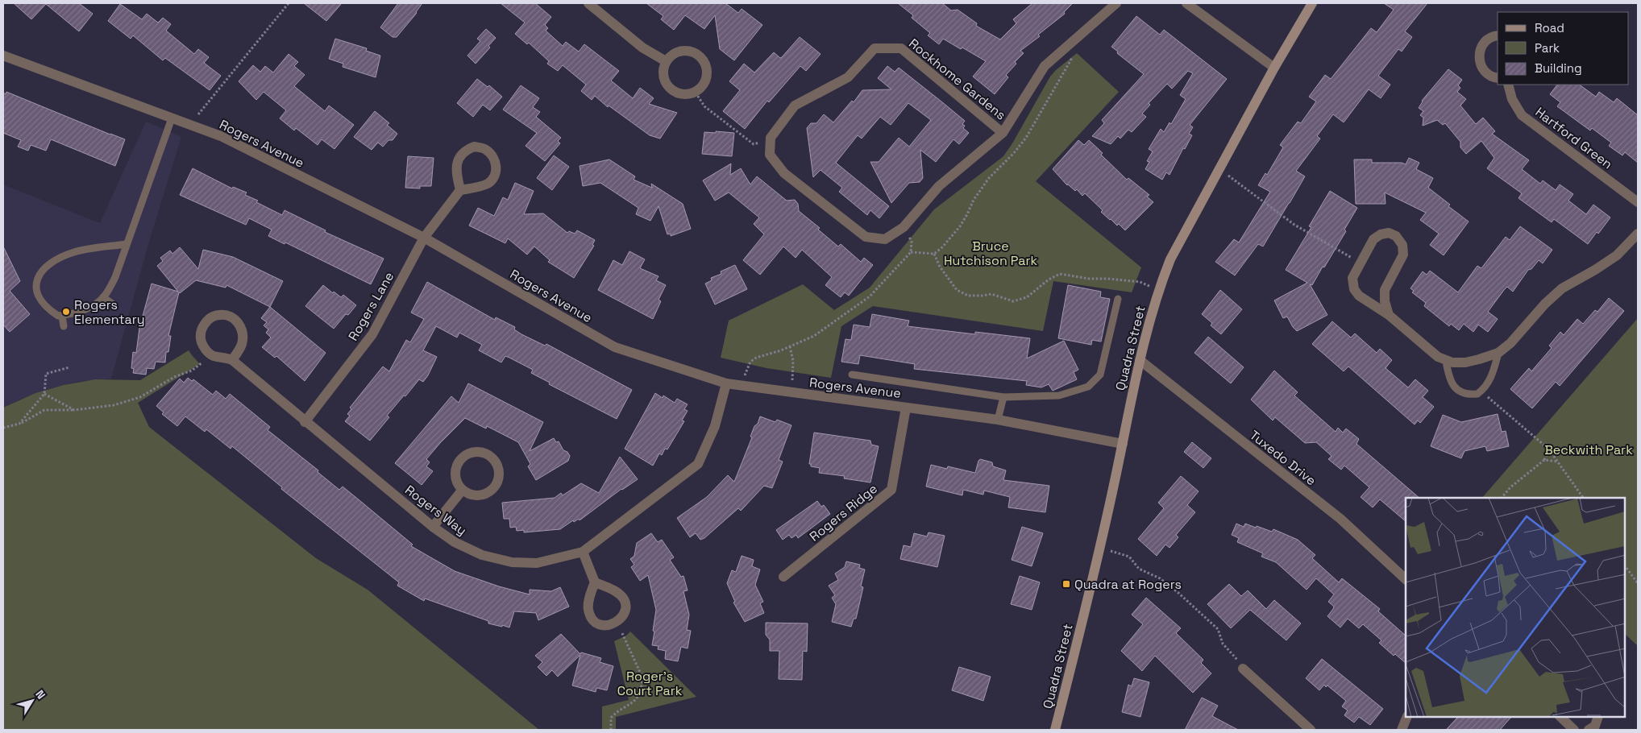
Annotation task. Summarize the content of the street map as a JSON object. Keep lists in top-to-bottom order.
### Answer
{
  "streets": {
    "main road": ["Quadra Street"],
    "street": [
      "Rockhome Gardens",
      "Hartford Green",
      "Rogers Avenue",
      "Rogers Lane",
      "Tuxedo Drive",
      "Rogers Way",
      "Rogers Ridge"
    ]
  },
  "crossings": [
    ["Rogers Avenue", "Rogers Lane"],
    ["Rogers Avenue", "Quadra Street"],
    ["Rogers Avenue", "Rogers Way"],
    ["Rogers Avenue", "Rogers Ridge"],
    ["Rogers Lane", "Rogers Way"],
    ["Quadra Street", "Tuxedo Drive"]
  ],
  "parks": ["Bruce Hutchison Park", "Beckwith Park", "Roger's Court Park"],
  "places": {
    "other": ["Rogers Elementary"],
    "transit": ["Quadra at Rogers"]
  },
  "legend": ["Road", "Park", "Building"],
  "north": "top right"
}
